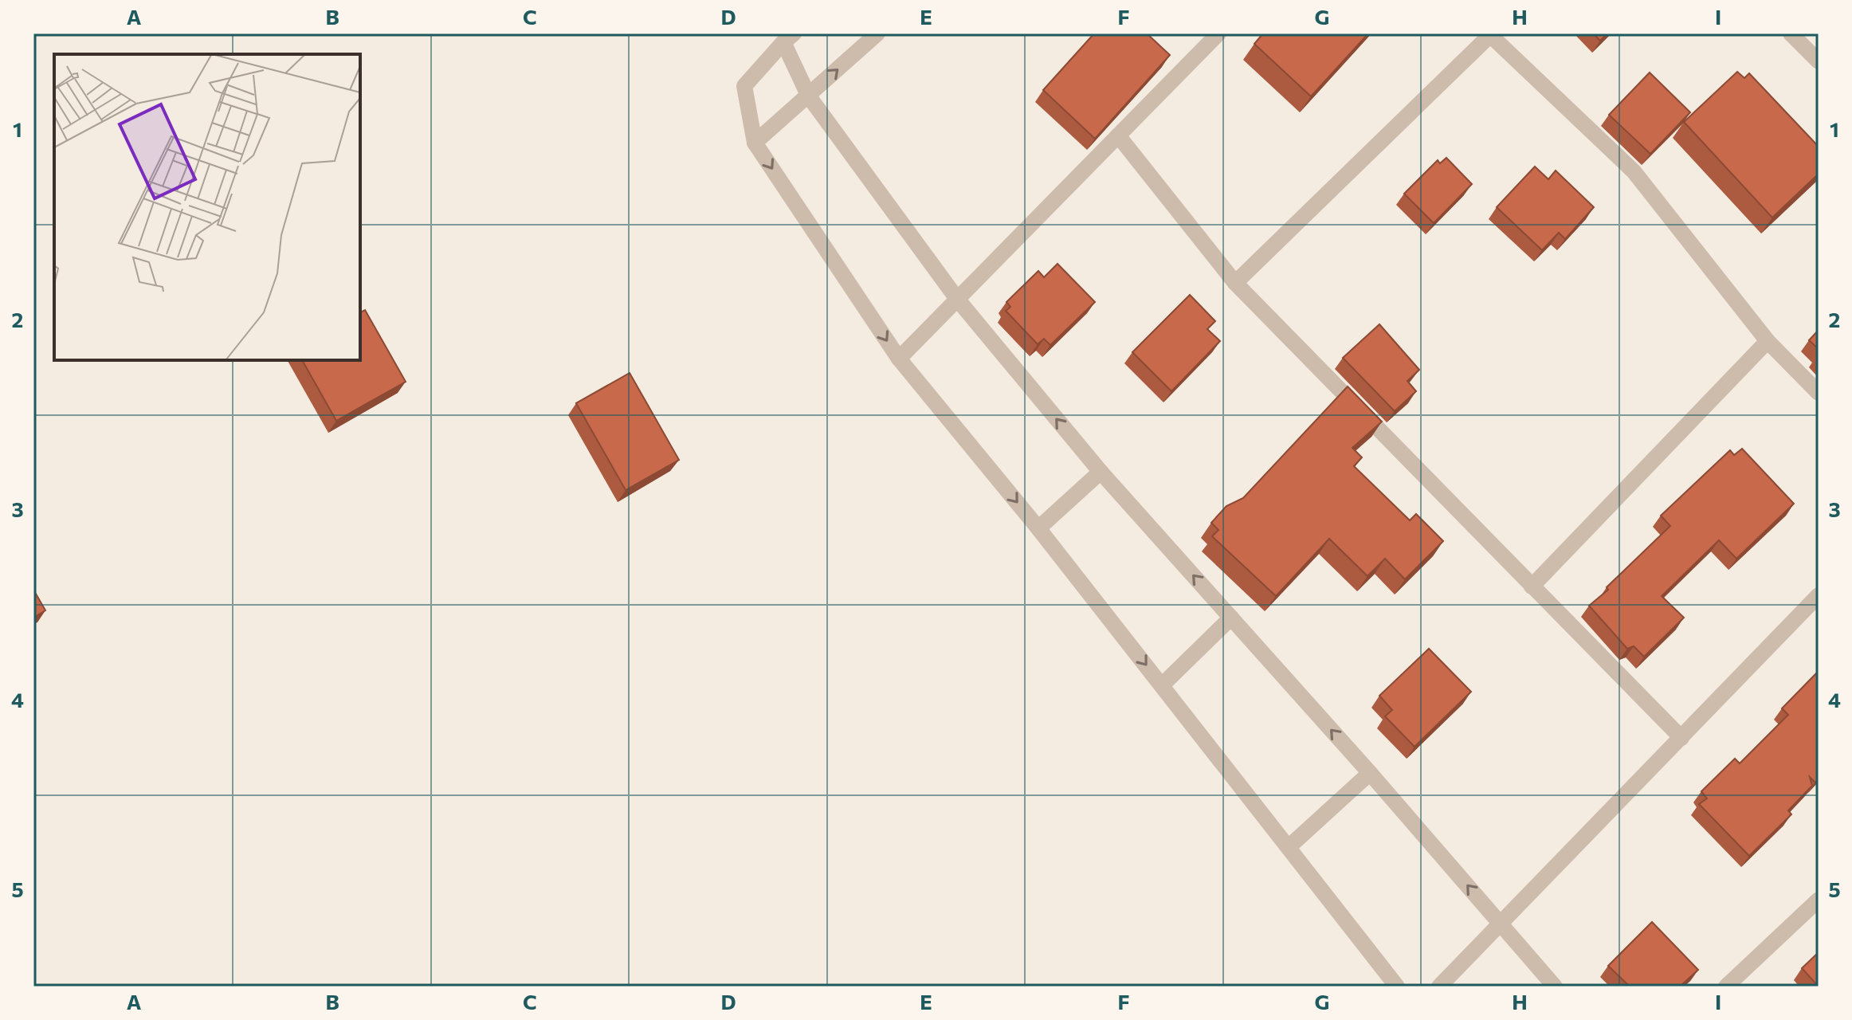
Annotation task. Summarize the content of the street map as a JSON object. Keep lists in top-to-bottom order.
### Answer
{
  "grid": {
    "columns": [
      "A",
      "B",
      "C",
      "D",
      "E",
      "F",
      "G",
      "H",
      "I"
    ],
    "rows": [
      "1",
      "2",
      "3",
      "4",
      "5"
    ]
  }
}
